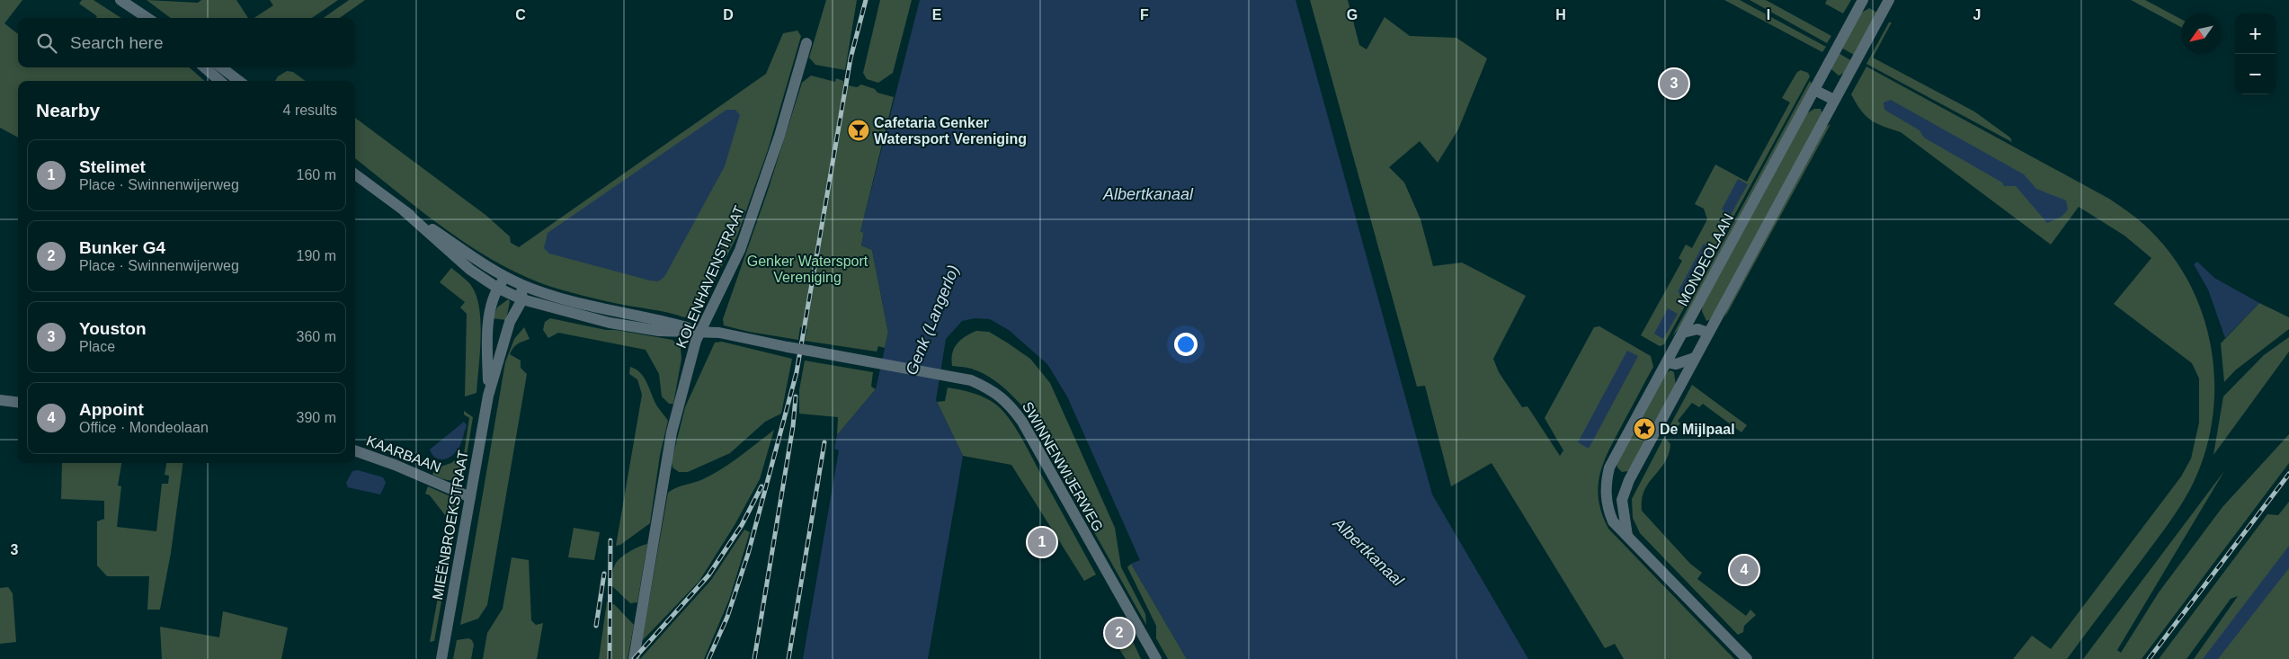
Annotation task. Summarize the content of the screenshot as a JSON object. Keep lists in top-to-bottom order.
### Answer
{
  "streets": {
    "street": [
      "MONDEOLAAN",
      "KOLENHAVENSTRAAT",
      "KAARBAAN",
      "SWINNENWIJERWEG",
      "MIEËNBROEKSTRAAT"
    ]
  },
  "crossings": [
    ["KOLENHAVENSTRAAT", "SWINNENWIJERWEG"],
    ["KAARBAAN", "MIEËNBROEKSTRAAT"],
    ["SWINNENWIJERWEG", "MIEËNBROEKSTRAAT"]
  ],
  "water": ["Albertkanaal", "Genk (Langerlo)"],
  "parks": ["Genker Watersport Vereniging"],
  "places": {
    "bar": ["Cafetaria Genker Watersport Vereniging"],
    "place": ["De Mijlpaal"]
  },
  "north": "bottom left",
  "page": {
    "map_buttons": ["+", "−"],
    "search": "Search here",
    "pins": [
      "3",
      "1",
      "4",
      "2"
    ],
    "heading": ["Nearby", "4 results"],
    "list": [
      {
        "mark": "1",
        "name": "Stelimet",
        "note": "Place · Swinnenwijerweg",
        "value": "160 m"
      },
      {
        "mark": "2",
        "name": "Bunker G4",
        "note": "Place · Swinnenwijerweg",
        "value": "190 m"
      },
      {
        "mark": "3",
        "name": "Youston",
        "note": "Place",
        "value": "360 m"
      },
      {
        "mark": "4",
        "name": "Appoint",
        "note": "Office · Mondeolaan",
        "value": "390 m"
      }
    ]
  },
  "grid": {
    "columns": [
      "C",
      "D",
      "E",
      "F",
      "G",
      "H",
      "I",
      "J"
    ],
    "rows": ["3"]
  }
}
